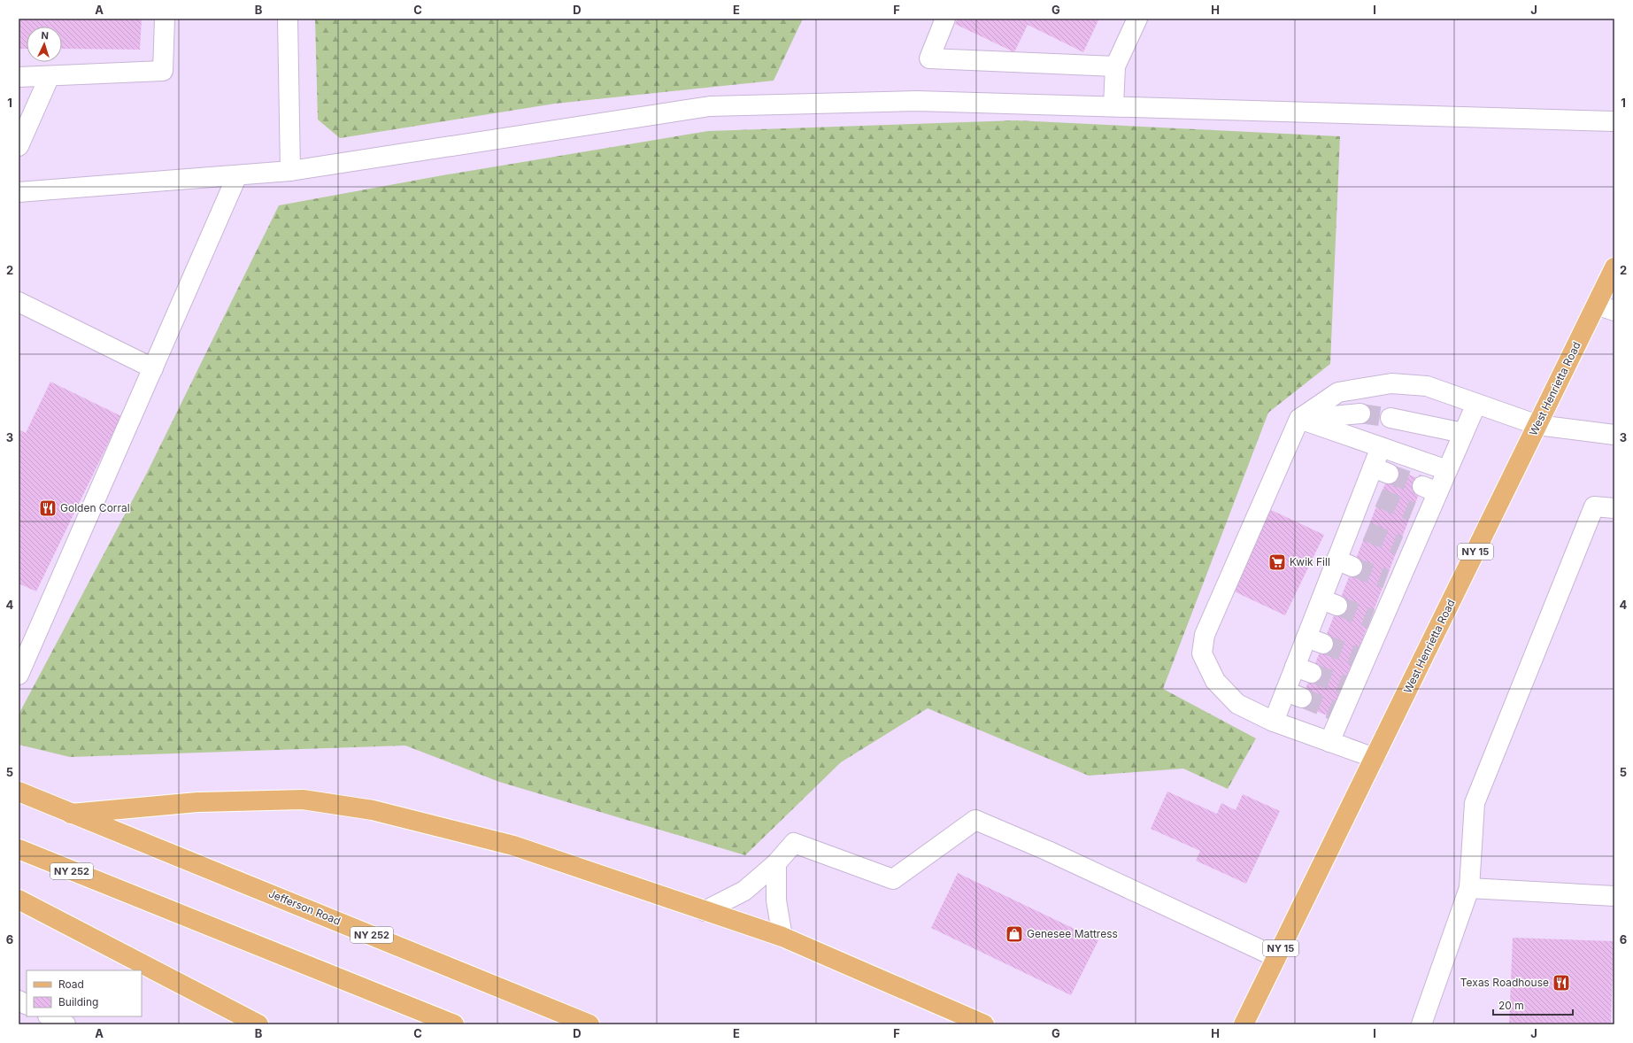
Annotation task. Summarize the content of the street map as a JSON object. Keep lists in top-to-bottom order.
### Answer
{
  "streets": {
    "main road": [
      "West Henrietta Road",
      "NY 15",
      "NY 252",
      "Jefferson Road"
    ]
  },
  "places": {
    "restaurant": ["Golden Corral", "Texas Roadhouse"],
    "supermarket": ["Kwik Fill"],
    "shop": ["Genesee Mattress"]
  },
  "legend": ["Road", "Building"],
  "scale_bar": "20 m",
  "north": "top",
  "grid": {
    "columns": [
      "A",
      "B",
      "C",
      "D",
      "E",
      "F",
      "G",
      "H",
      "I",
      "J"
    ],
    "rows": [
      "1",
      "2",
      "3",
      "4",
      "5",
      "6"
    ]
  }
}
